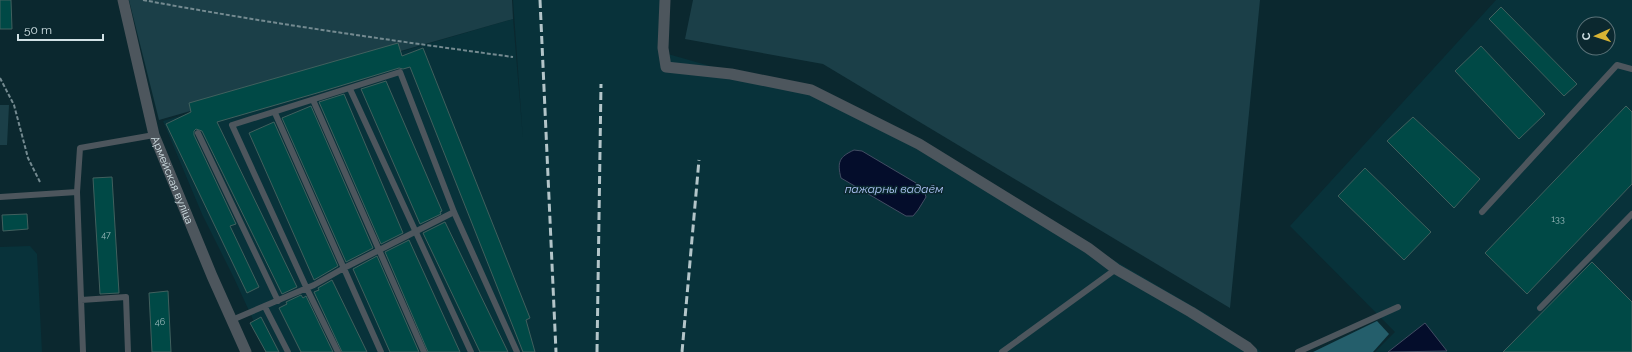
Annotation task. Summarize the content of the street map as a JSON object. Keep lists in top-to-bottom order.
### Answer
{
  "streets": {
    "street": ["Армейская вуліца"]
  },
  "water": ["пажарны вадаём"],
  "house_numbers": ["133", "47", "46"],
  "scale_bar": "50 m",
  "north": "left"
}
